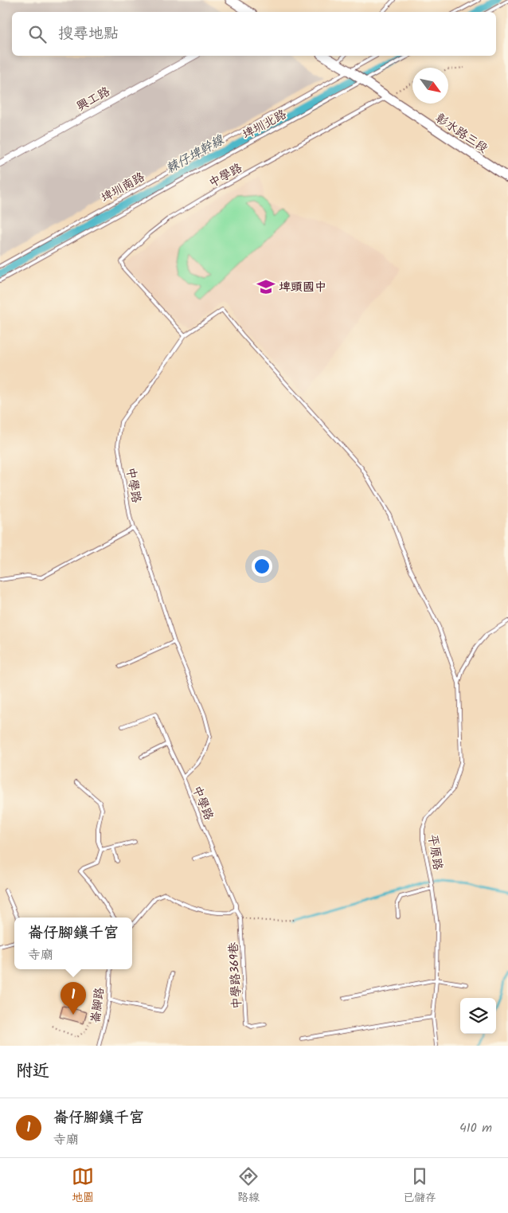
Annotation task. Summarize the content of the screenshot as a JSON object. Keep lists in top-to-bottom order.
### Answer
{
  "streets": {
    "main road": ["彰水路三段"],
    "street": ["興工路"],
    "lane": [
      "埤圳北路",
      "中學路",
      "埤圳南路",
      "平原路",
      "中學路369巷",
      "崙腳路"
    ]
  },
  "crossings": [
    ["埤圳北路", "彰水路三段"],
    ["彰水路三段", "中學路"],
    ["彰水路三段", "埤圳南路"],
    ["中學路", "中學路369巷"]
  ],
  "water": ["棘仔埤幹線"],
  "places": {
    "school or university": ["埤頭國中"]
  },
  "north": "bottom right",
  "page": {
    "search": "搜尋地點",
    "popup": ["崙仔腳鎮千宮", "寺廟"],
    "pins": "1",
    "heading": "附近",
    "list": [
      {
        "mark": "1",
        "name": "崙仔腳鎮千宮",
        "note": "寺廟",
        "value": "410 m"
      }
    ],
    "nav": ["地圖", "路線", "已儲存"]
  }
}
